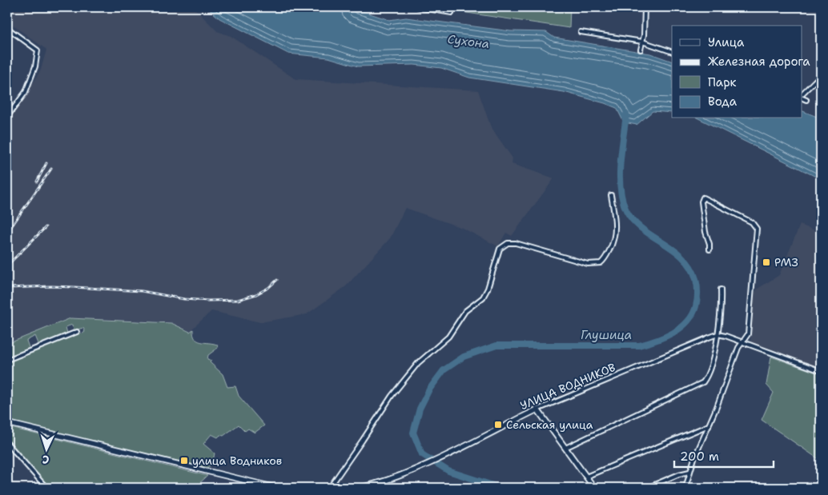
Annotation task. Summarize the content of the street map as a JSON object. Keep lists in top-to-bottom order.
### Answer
{
  "streets": {
    "main road": ["УЛИЦА ВОДНИКОВ"]
  },
  "water": ["Сухона", "Глушица"],
  "places": {
    "transit": ["РМЗ", "Сельская улица", "улица Водников"]
  },
  "legend": [
    "Улица",
    "Железная дорога",
    "Парк",
    "Вода"
  ],
  "scale_bar": "200 m",
  "north": "bottom"
}
